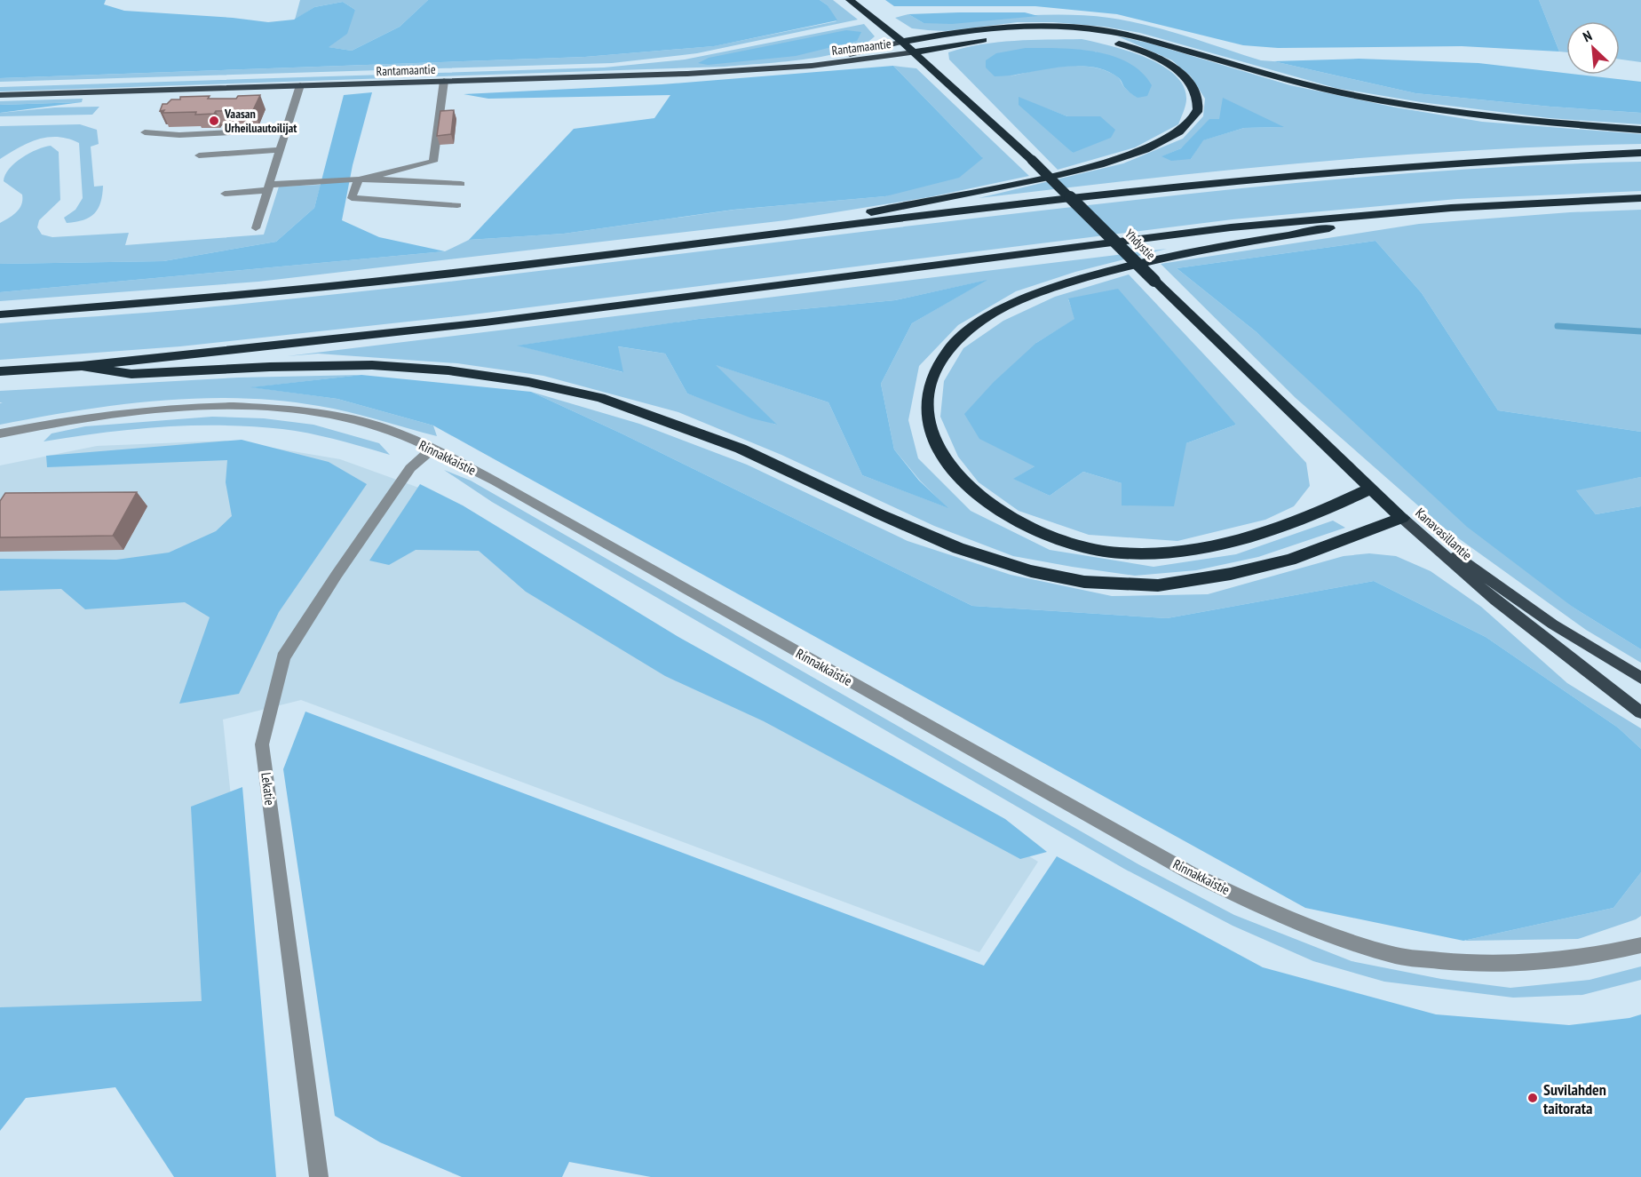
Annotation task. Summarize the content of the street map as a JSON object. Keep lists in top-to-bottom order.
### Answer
{
  "streets": {
    "highway": ["Yhdystie"],
    "main road": ["Rantamaantie", "Kanavasillantie"],
    "street": ["Rinnakkaistie", "Lekatie"]
  },
  "crossings": [
    ["Rantamaantie", "Yhdystie"],
    ["Yhdystie", "Kanavasillantie"],
    ["Rinnakkaistie", "Lekatie"]
  ],
  "places": ["Vaasan Urheiluautoilijat", "Suvilahden taitorata"],
  "north": "top left"
}
